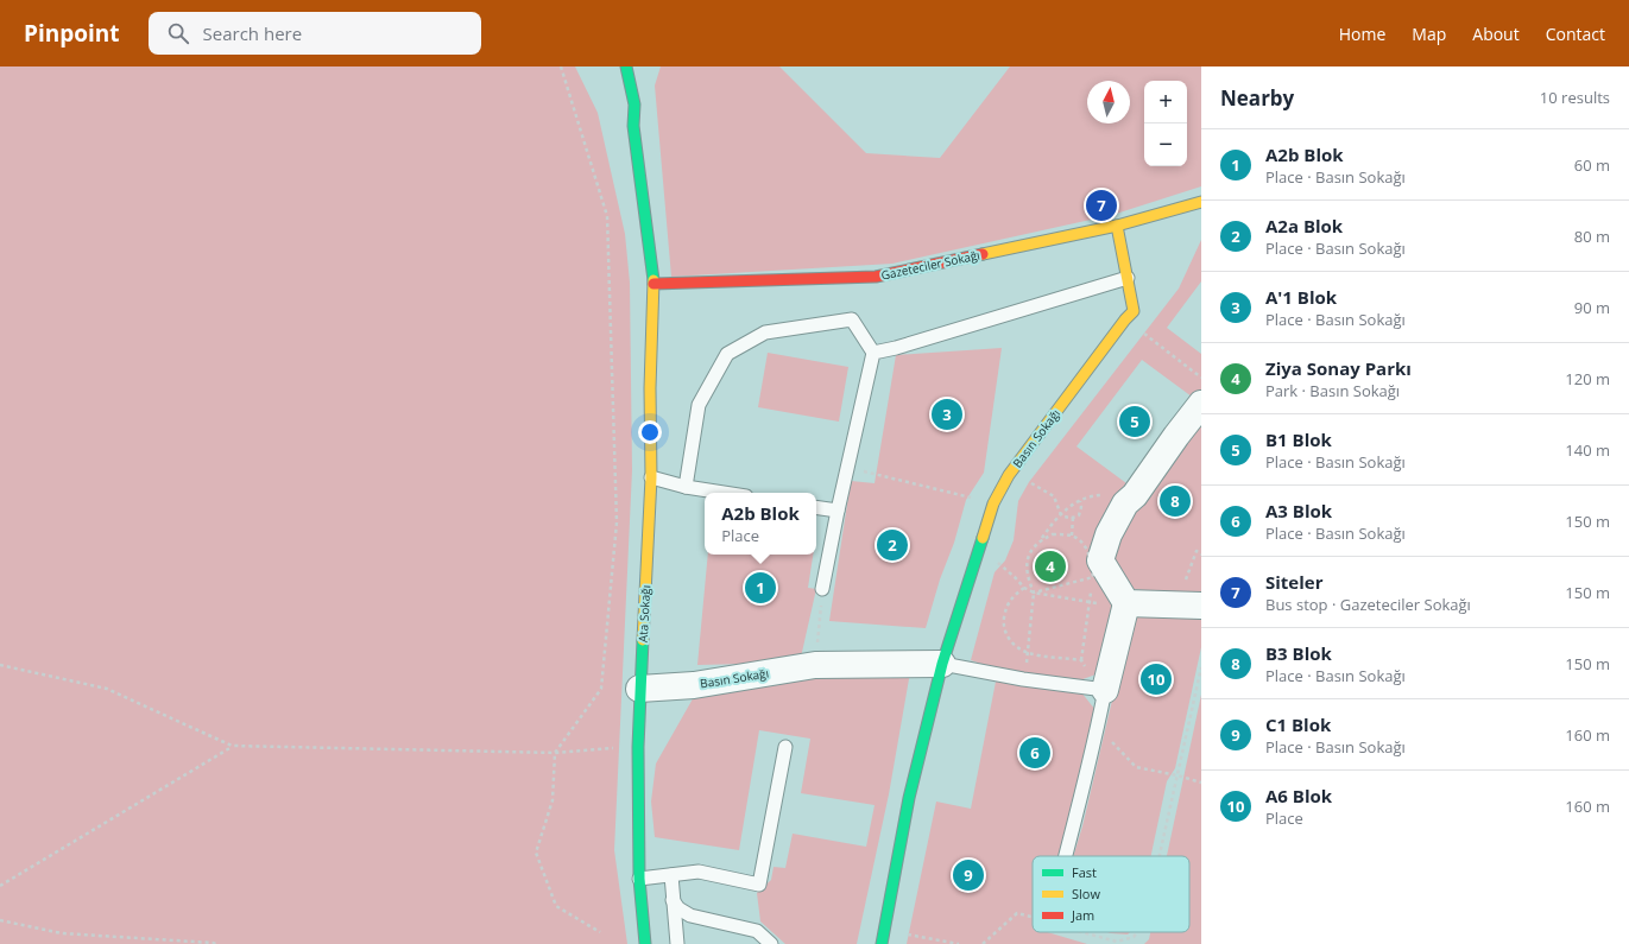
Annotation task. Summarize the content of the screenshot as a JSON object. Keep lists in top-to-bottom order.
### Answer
{
  "streets": {
    "street": ["Gazeteciler Sokağı", "Basın Sokağı", "Ata Sokağı"]
  },
  "crossings": [
    ["Gazeteciler Sokağı", "Basın Sokağı"],
    ["Gazeteciler Sokağı", "Ata Sokağı"],
    ["Basın Sokağı", "Ata Sokağı"]
  ],
  "legend": ["Fast", "Slow", "Jam"],
  "north": "top",
  "page": {
    "header": "Pinpoint",
    "search": "Search here",
    "nav": [
      "Home",
      "Map",
      "About",
      "Contact"
    ],
    "heading": ["Nearby", "10 results"],
    "map_buttons": ["+", "−"],
    "list": [
      {
        "mark": "1",
        "name": "A2b Blok",
        "note": "Place · Basın Sokağı",
        "value": "60 m"
      },
      {
        "mark": "2",
        "name": "A2a Blok",
        "note": "Place · Basın Sokağı",
        "value": "80 m"
      },
      {
        "mark": "3",
        "name": "A'1 Blok",
        "note": "Place · Basın Sokağı",
        "value": "90 m"
      },
      {
        "mark": "4",
        "name": "Ziya Sonay Parkı",
        "note": "Park · Basın Sokağı",
        "value": "120 m"
      },
      {
        "mark": "5",
        "name": "B1 Blok",
        "note": "Place · Basın Sokağı",
        "value": "140 m"
      },
      {
        "mark": "6",
        "name": "A3 Blok",
        "note": "Place · Basın Sokağı",
        "value": "150 m"
      },
      {
        "mark": "7",
        "name": "Siteler",
        "note": "Bus stop · Gazeteciler Sokağı",
        "value": "150 m"
      },
      {
        "mark": "8",
        "name": "B3 Blok",
        "note": "Place · Basın Sokağı",
        "value": "150 m"
      },
      {
        "mark": "9",
        "name": "C1 Blok",
        "note": "Place · Basın Sokağı",
        "value": "160 m"
      },
      {
        "mark": "10",
        "name": "A6 Blok",
        "note": "Place",
        "value": "160 m"
      }
    ],
    "pins": [
      "7",
      "3",
      "5",
      "8",
      "2",
      "4",
      "1",
      "10",
      "6",
      "9"
    ],
    "popup": ["A2b Blok", "Place"]
  }
}
